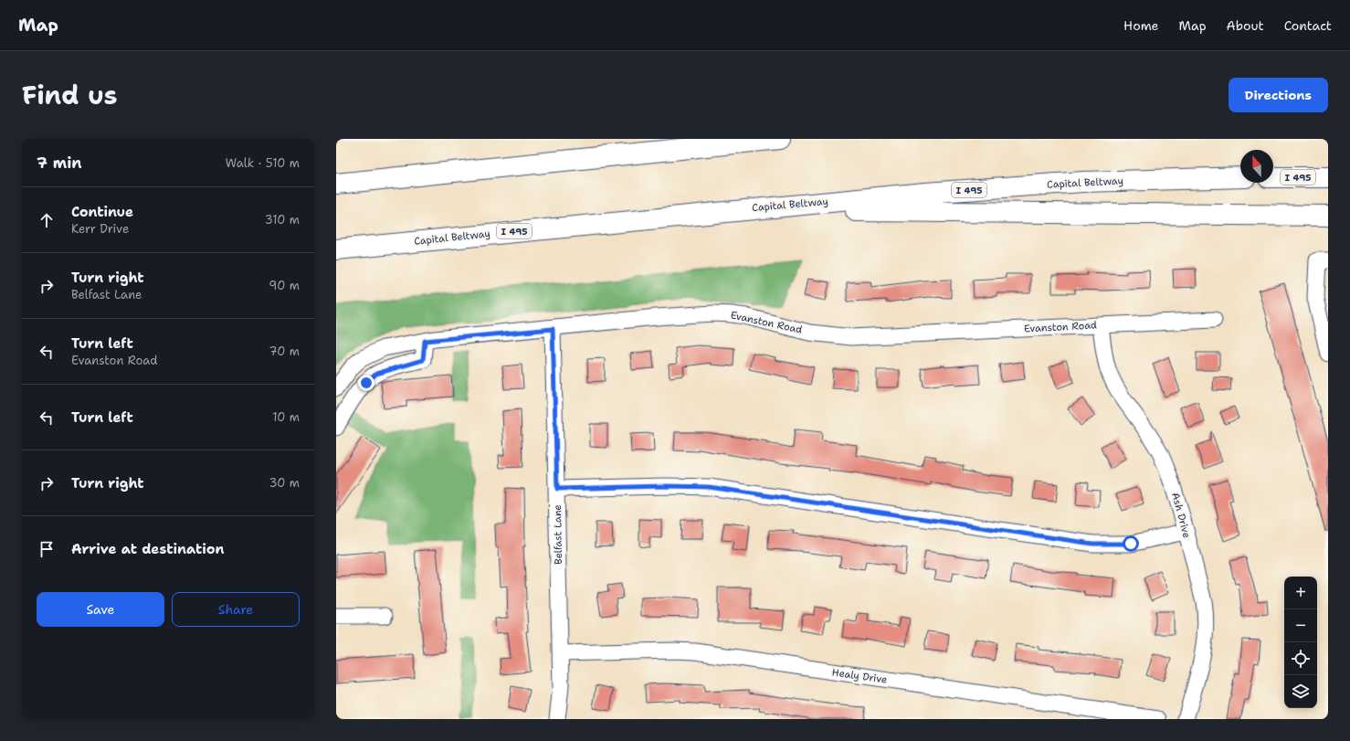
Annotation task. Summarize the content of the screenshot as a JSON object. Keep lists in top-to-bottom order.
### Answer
{
  "streets": {
    "highway": ["I 495", "Capital Beltway"],
    "street": [
      "Evanston Road",
      "Ash Drive",
      "Belfast Lane",
      "Healy Drive"
    ]
  },
  "crossings": [
    ["Evanston Road", "Ash Drive"],
    ["Evanston Road", "Belfast Lane"],
    ["Belfast Lane", "Healy Drive"]
  ],
  "north": "top",
  "page": {
    "header": "Map",
    "nav": [
      "Home",
      "Map",
      "About",
      "Contact"
    ],
    "title": "Find us",
    "buttons": [
      "Directions",
      ["Save", "Share"]
    ],
    "heading": ["7 min", "Walk · 510 m"],
    "list": [
      ["Continue", "Kerr Drive", "310 m"],
      ["Turn right", "Belfast Lane", "90 m"],
      ["Turn left", "Evanston Road", "70 m"],
      ["Turn left", "10 m"],
      ["Turn right", "30 m"],
      "Arrive at destination"
    ],
    "map_buttons": ["+", "−"]
  }
}
